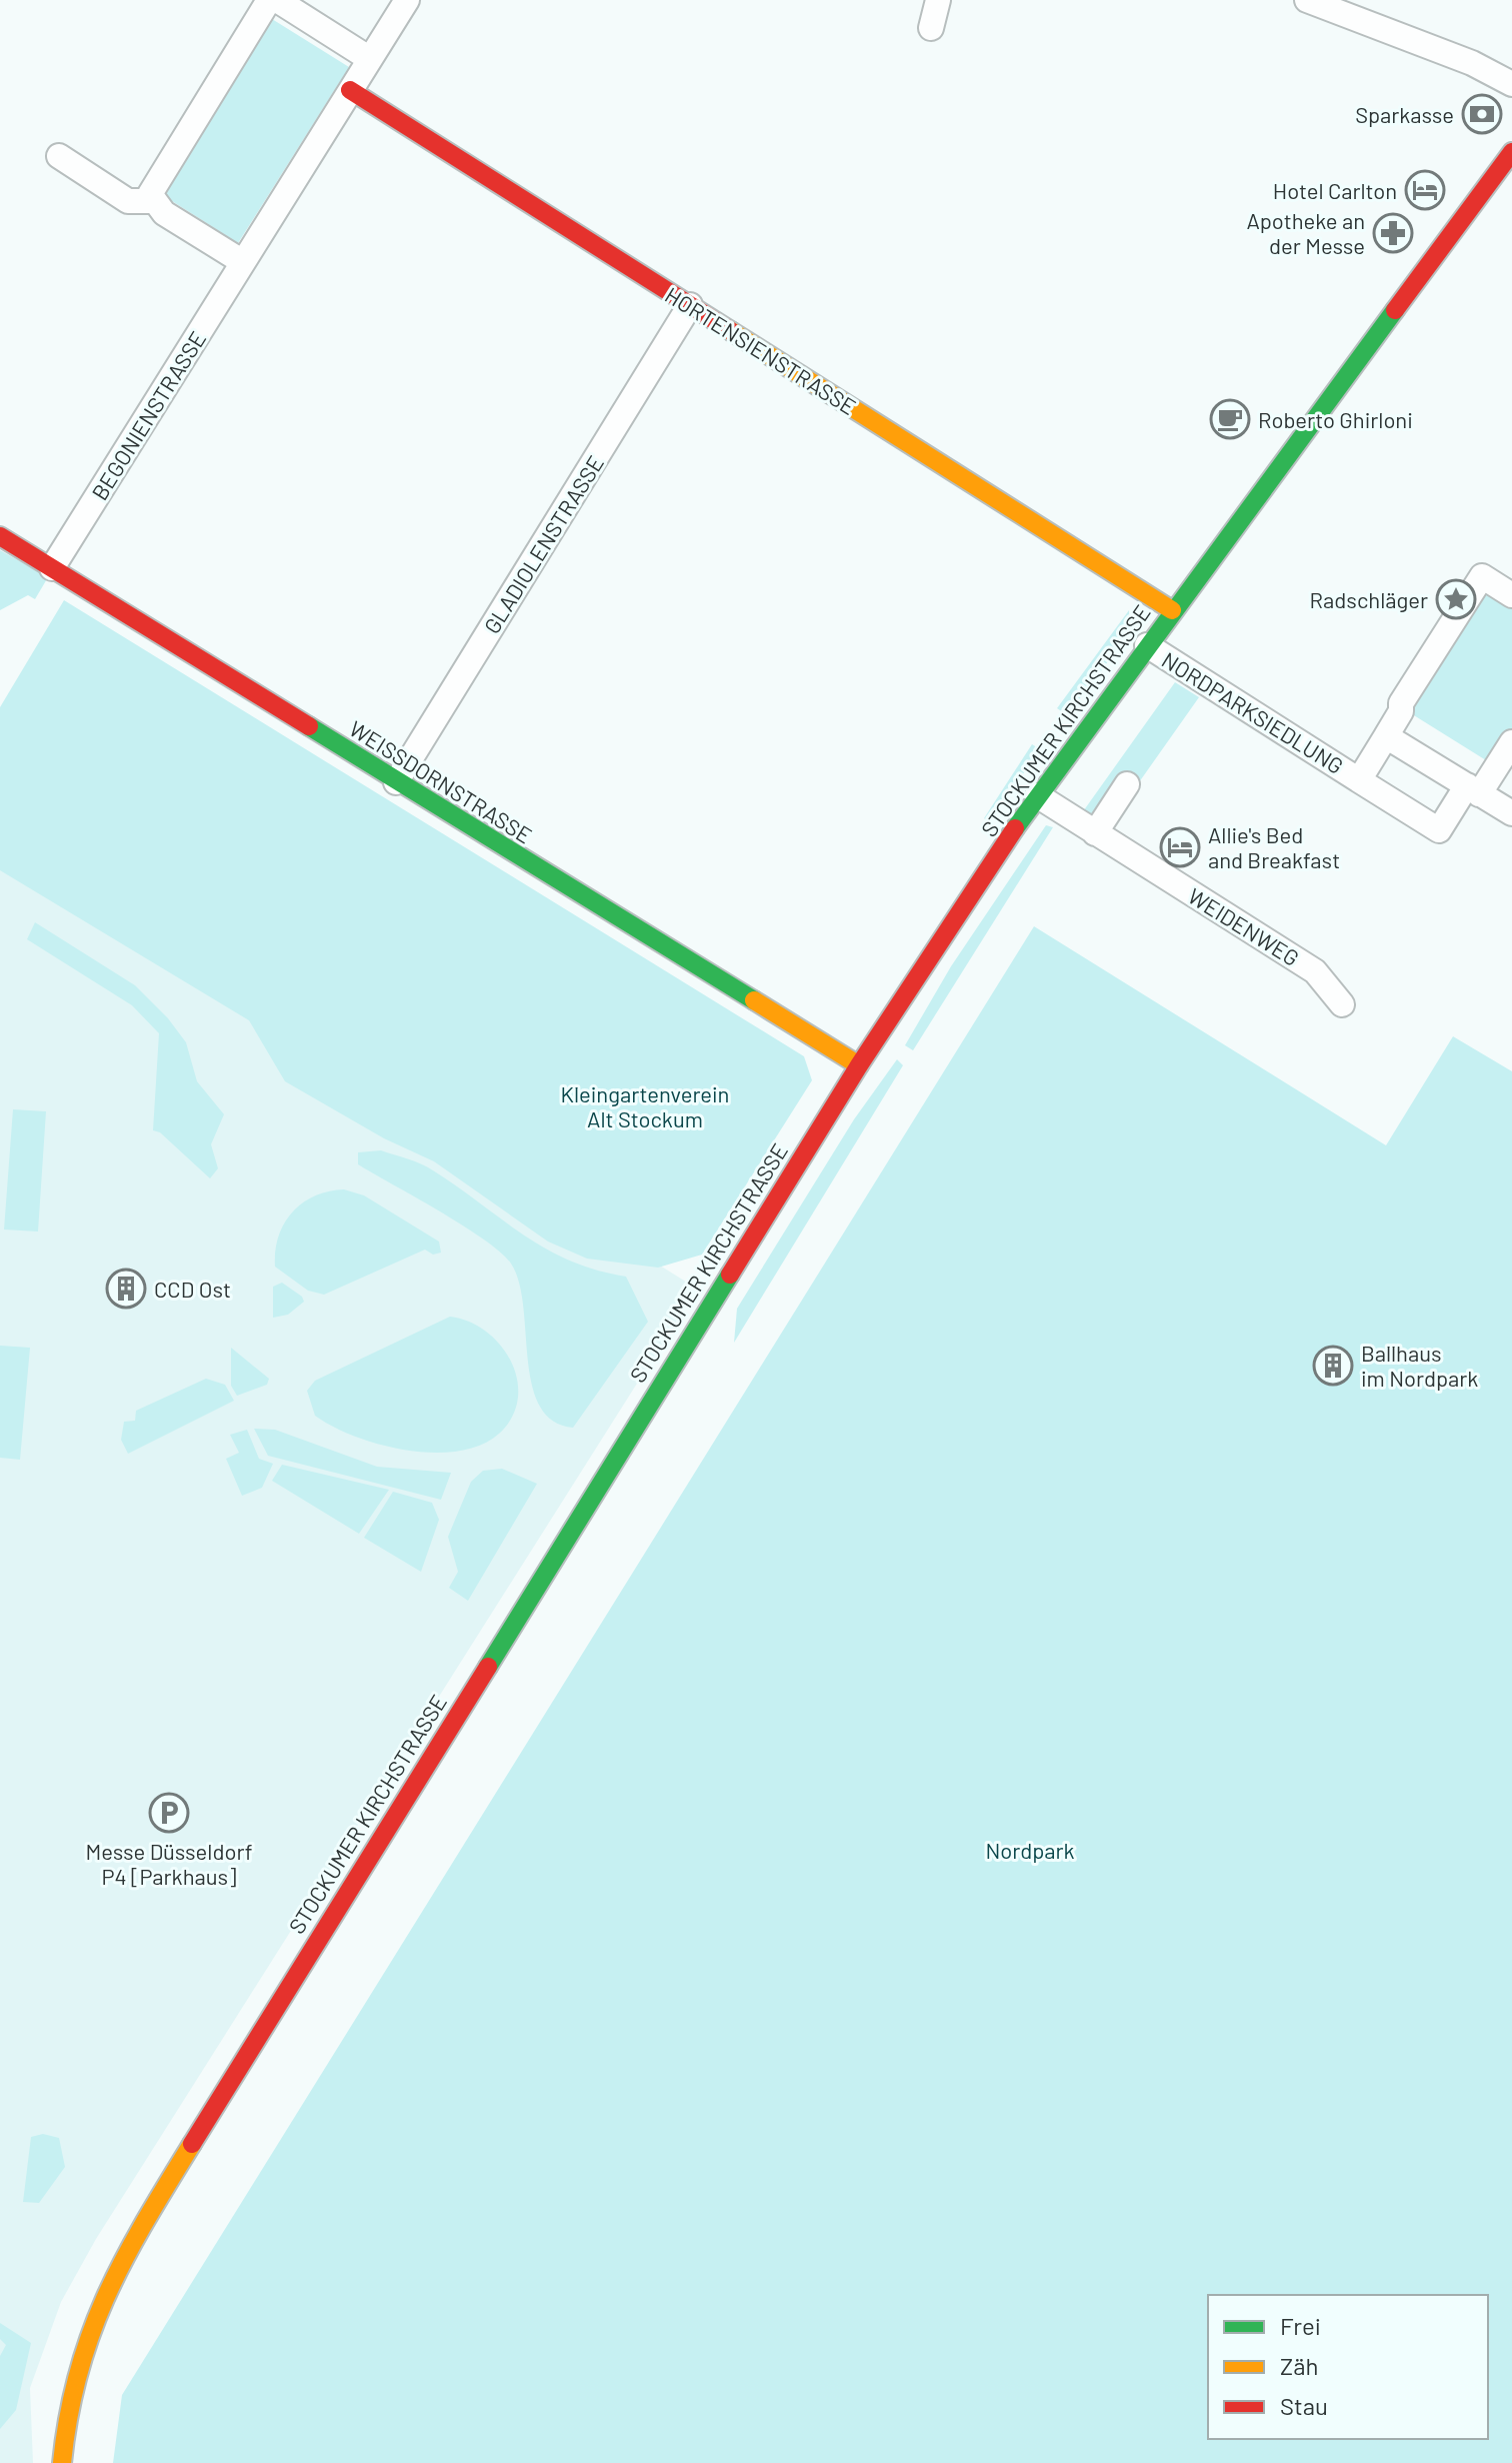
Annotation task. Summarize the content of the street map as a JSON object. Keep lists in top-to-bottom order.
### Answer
{
  "streets": {
    "street": [
      "HORTENSIENSTRASSE",
      "BEGONIENSTRASSE",
      "GLADIOLENSTRASSE",
      "NORDPARKSIEDLUNG",
      "STOCKUMER KIRCHSTRASSE",
      "WEISSDORNSTRASSE",
      "WEIDENWEG"
    ]
  },
  "crossings": [
    ["HORTENSIENSTRASSE", "BEGONIENSTRASSE"],
    ["HORTENSIENSTRASSE", "GLADIOLENSTRASSE"],
    ["HORTENSIENSTRASSE", "STOCKUMER KIRCHSTRASSE"],
    ["BEGONIENSTRASSE", "WEISSDORNSTRASSE"],
    ["GLADIOLENSTRASSE", "WEISSDORNSTRASSE"],
    ["NORDPARKSIEDLUNG", "STOCKUMER KIRCHSTRASSE"],
    ["STOCKUMER KIRCHSTRASSE", "WEISSDORNSTRASSE"],
    ["STOCKUMER KIRCHSTRASSE", "WEIDENWEG"]
  ],
  "parks": ["Kleingartenverein Alt Stockum", "Nordpark"],
  "places": {
    "bank": ["Sparkasse"],
    "hotel": ["Hotel Carlton", "Allie's Bed and Breakfast"],
    "pharmacy": ["Apotheke an der Messe"],
    "cafe": ["Roberto Ghirloni"],
    "place": ["Radschläger"],
    "building": ["CCD Ost", "Ballhaus im Nordpark"],
    "parking": ["Messe Düsseldorf P4 [Parkhaus]"]
  },
  "legend": ["Frei", "Zäh", "Stau"]
}
